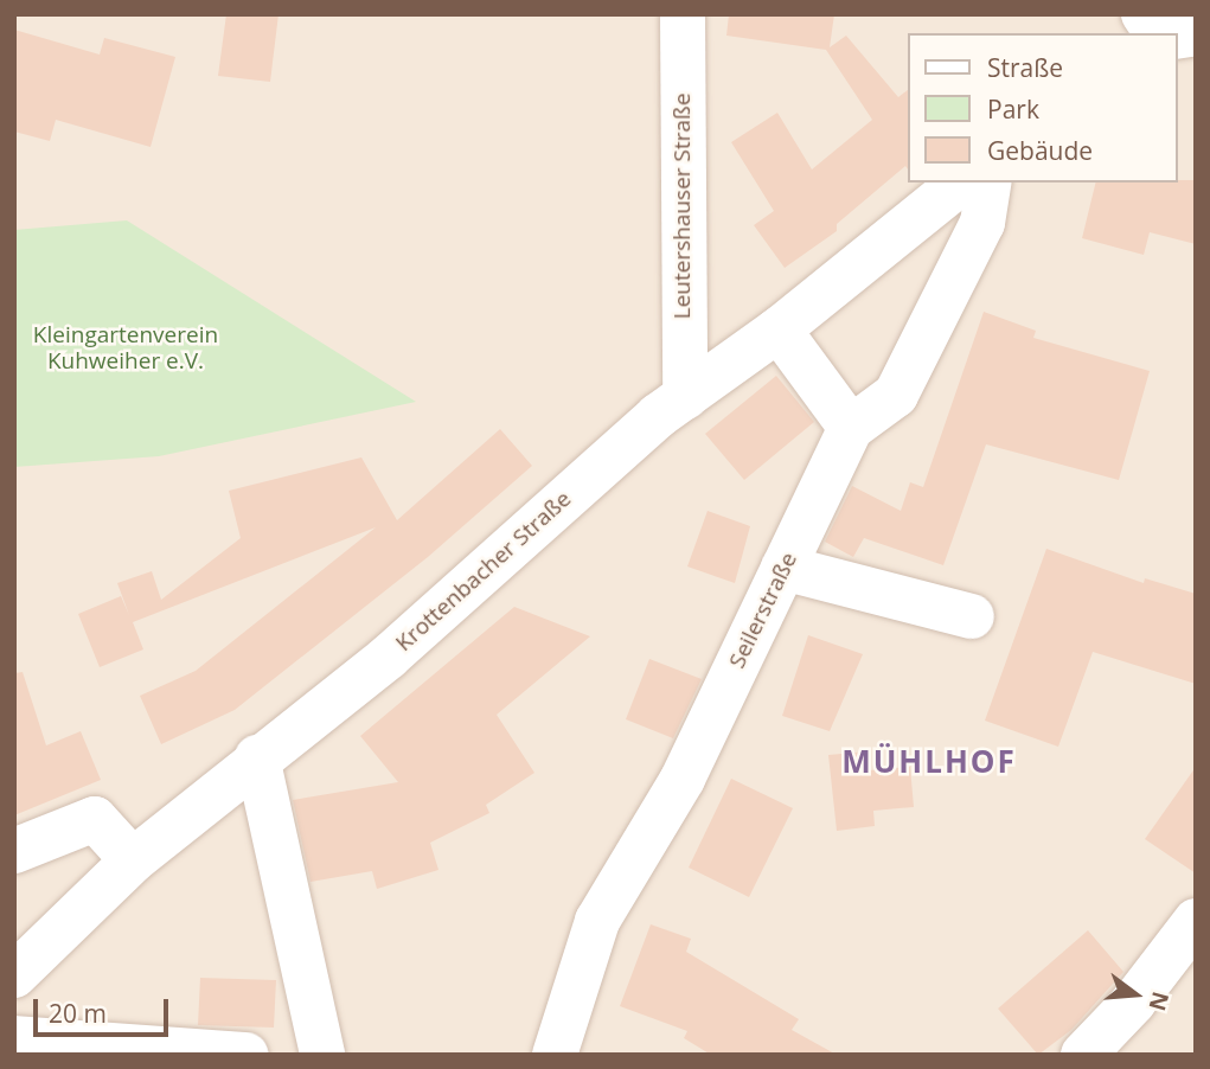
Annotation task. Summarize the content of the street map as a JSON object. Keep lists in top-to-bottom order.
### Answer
{
  "streets": {
    "street": ["Leutershauser Straße", "Krottenbacher Straße", "Seilerstraße"]
  },
  "crossings": [
    ["Leutershauser Straße", "Krottenbacher Straße"]
  ],
  "districts": ["MÜHLHOF"],
  "parks": ["Kleingartenverein Kuhweiher e.V."],
  "legend": ["Straße", "Park", "Gebäude"],
  "scale_bar": "20 m",
  "north": "right"
}
